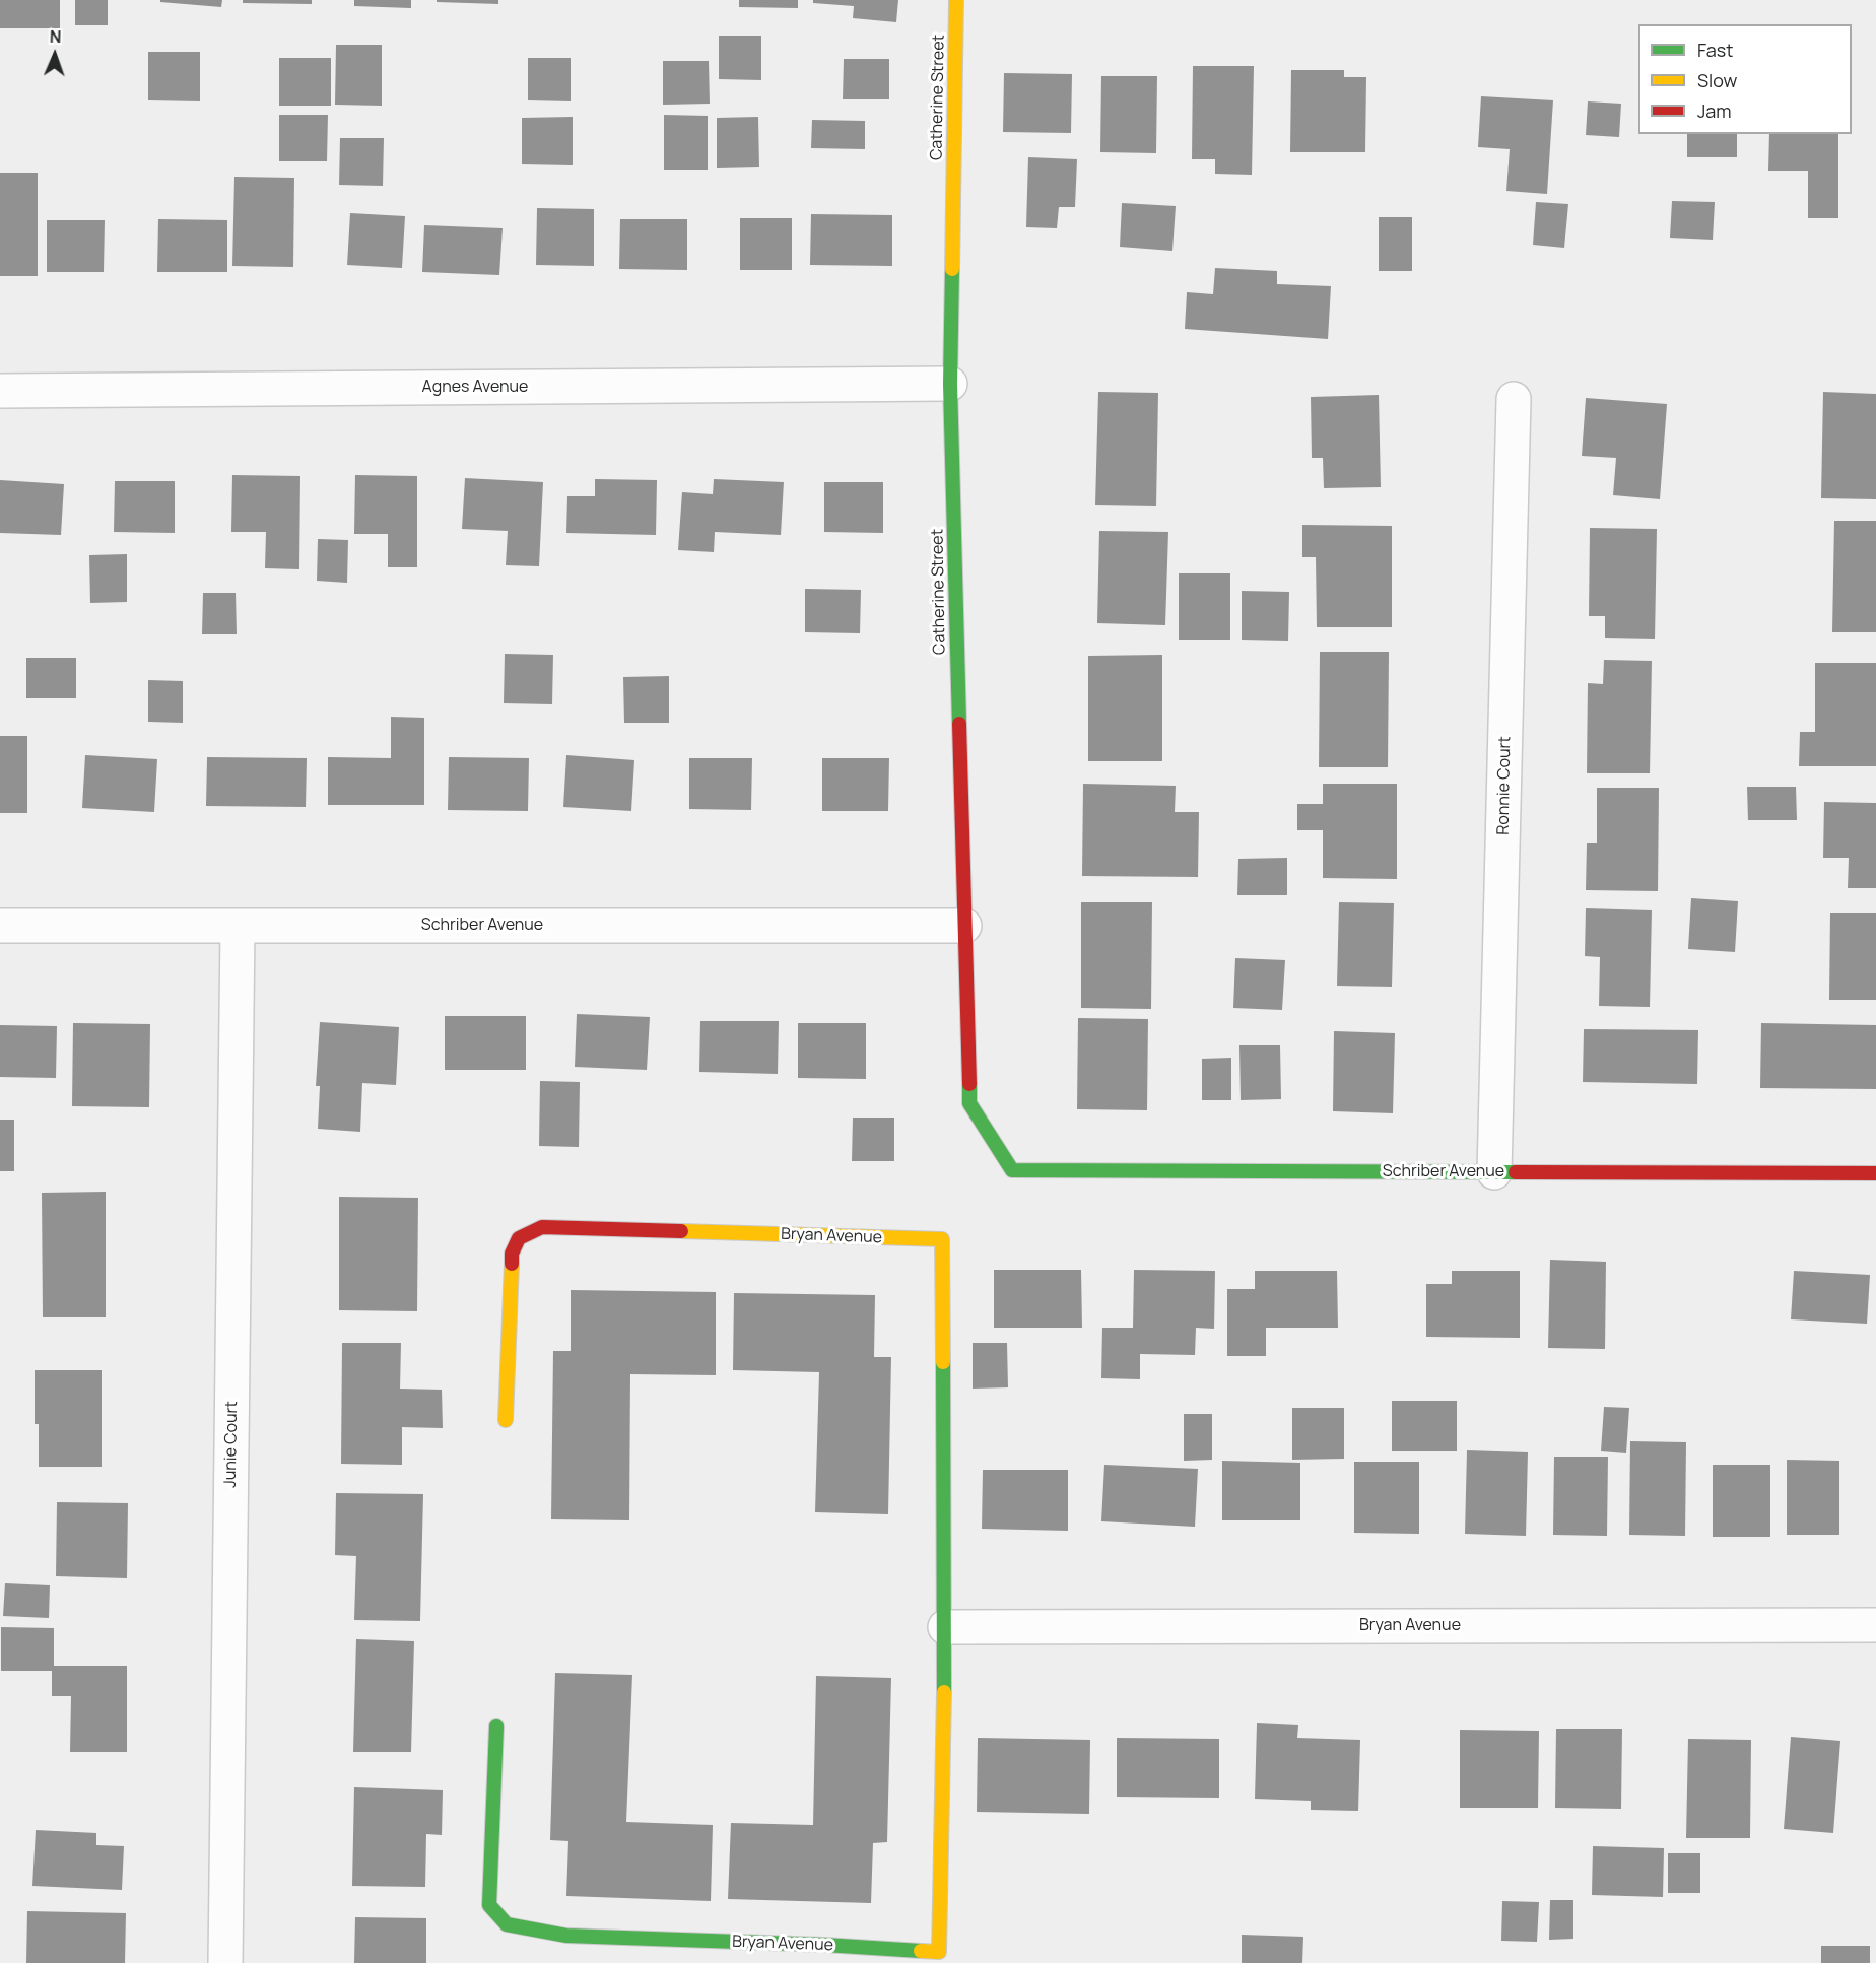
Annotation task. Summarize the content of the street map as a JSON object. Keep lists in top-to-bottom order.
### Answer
{
  "streets": {
    "street": [
      "Catherine Street",
      "Agnes Avenue",
      "Ronnie Court",
      "Schriber Avenue",
      "Bryan Avenue",
      "Junie Court"
    ]
  },
  "crossings": [
    ["Catherine Street", "Agnes Avenue"],
    ["Catherine Street", "Schriber Avenue"],
    ["Ronnie Court", "Schriber Avenue"],
    ["Schriber Avenue", "Junie Court"]
  ],
  "legend": ["Fast", "Slow", "Jam"],
  "north": "top"
}
